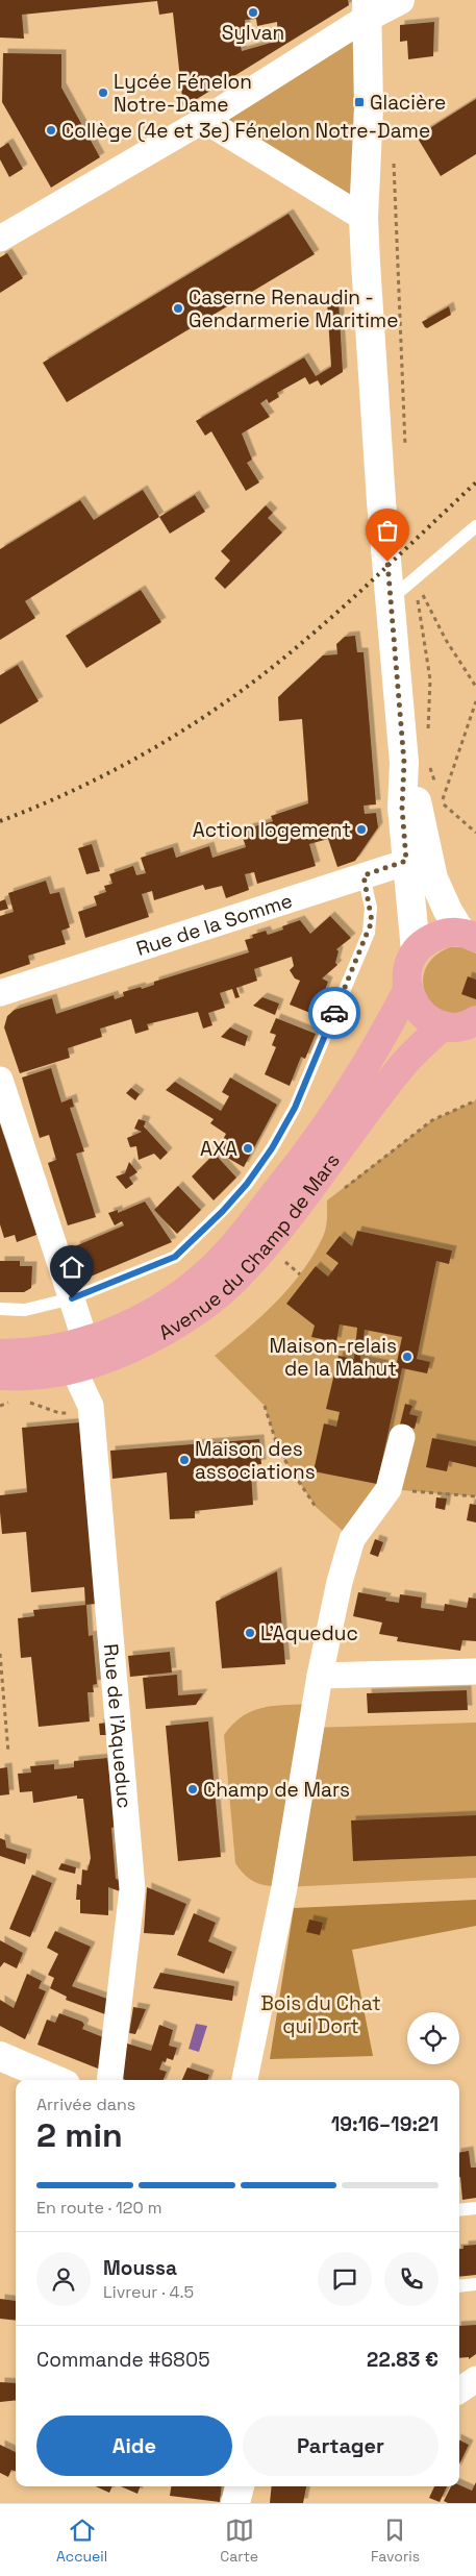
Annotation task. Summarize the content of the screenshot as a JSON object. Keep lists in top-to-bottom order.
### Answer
{
  "streets": {
    "main road": ["Avenue du Champ de Mars"],
    "street": ["Rue de la Somme", "Rue de l'Aqueduc"]
  },
  "crossings": [
    ["Rue de la Somme", "Avenue du Champ de Mars"],
    ["Avenue du Champ de Mars", "Rue de l'Aqueduc"]
  ],
  "parks": ["Bois du Chat qui Dort"],
  "places": {
    "other": [
      "Sylvan",
      "Lycée Fénelon Notre-Dame",
      "Collège (4e et 3e) Fénelon Notre-Dame",
      "Caserne Renaudin - Gendarmerie Maritime",
      "Action logement",
      "AXA",
      "Maison-relais de la Mahut",
      "Maison des associations",
      "L'Aqueduc",
      "Champ de Mars"
    ],
    "transit": ["Glacière"]
  },
  "page": {
    "heading": ["2 min", "Arrivée dans", "19:16–19:21"],
    "panel": [
      "Moussa",
      "Livreur · 4.5",
      "Commande #6805",
      "22.83 €"
    ],
    "bar": "En route · 120 m",
    "buttons": ["Aide", "Partager"],
    "tabs": ["Accueil", "Carte", "Favoris"]
  }
}
